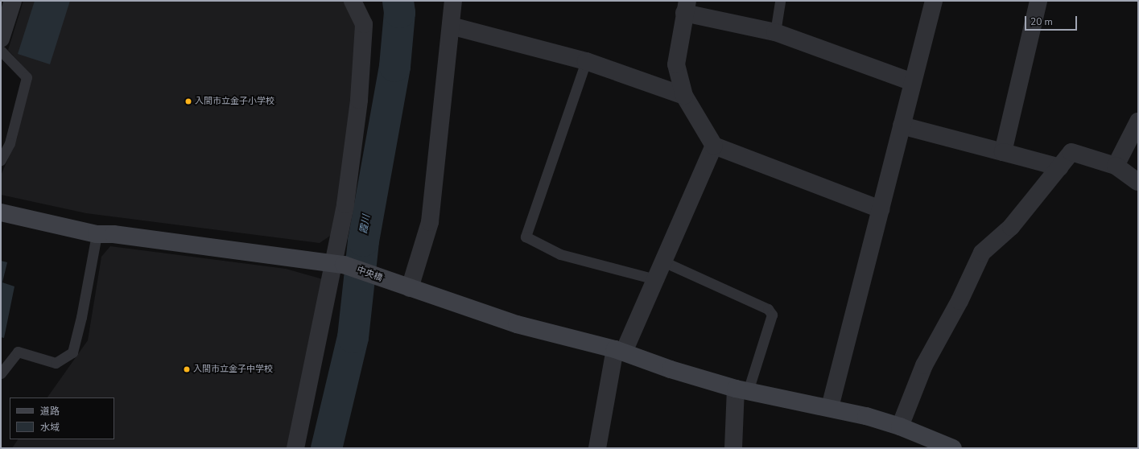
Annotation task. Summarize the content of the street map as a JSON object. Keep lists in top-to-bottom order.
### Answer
{
  "streets": {
    "street": ["中央橋"]
  },
  "water": ["霞川"],
  "places": ["入間市立金子小学校", "入間市立金子中学校"],
  "legend": ["道路", "水域"],
  "scale_bar": "20 m"
}
